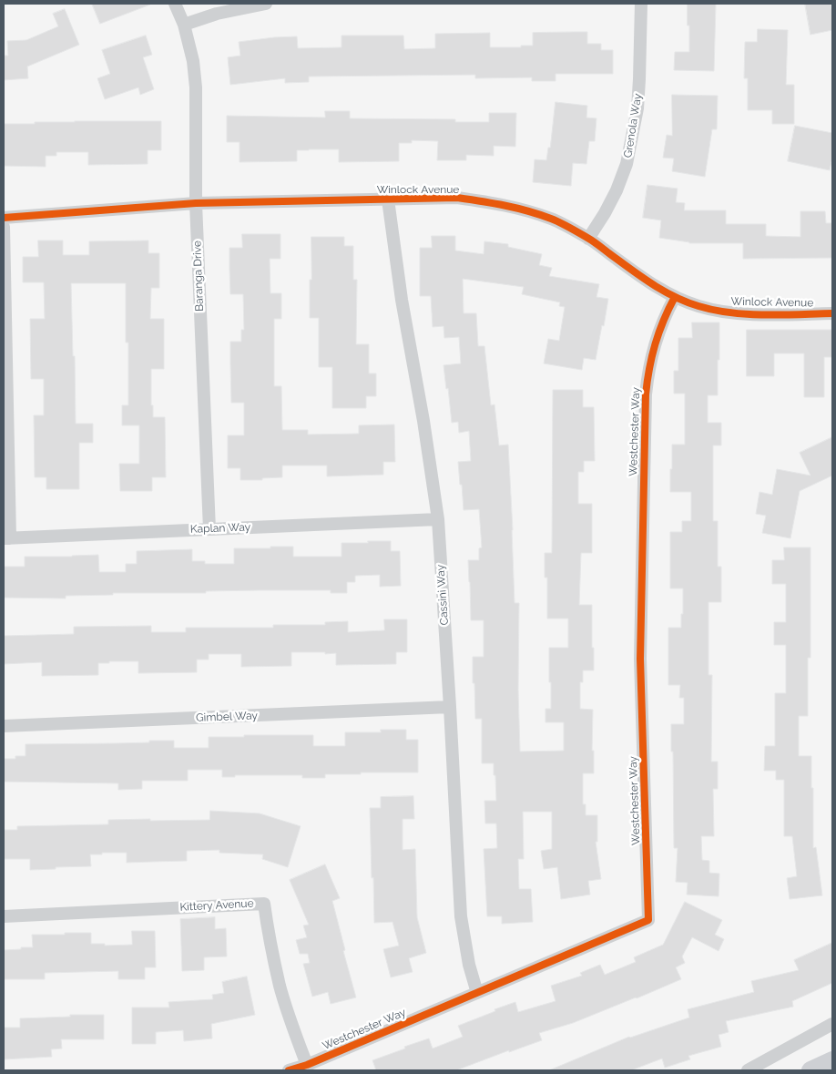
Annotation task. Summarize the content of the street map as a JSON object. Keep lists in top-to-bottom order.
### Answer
{
  "streets": {
    "street": [
      "Grenola Way",
      "Winlock Avenue",
      "Baranga Drive",
      "Westchester Way",
      "Kaplan Way",
      "Cassini Way",
      "Gimbel Way",
      "Kittery Avenue"
    ]
  },
  "crossings": [
    ["Grenola Way", "Winlock Avenue"],
    ["Winlock Avenue", "Baranga Drive"],
    ["Winlock Avenue", "Westchester Way"],
    ["Winlock Avenue", "Cassini Way"],
    ["Baranga Drive", "Kaplan Way"],
    ["Westchester Way", "Cassini Way"],
    ["Westchester Way", "Kittery Avenue"],
    ["Kaplan Way", "Cassini Way"],
    ["Cassini Way", "Gimbel Way"]
  ]
}
